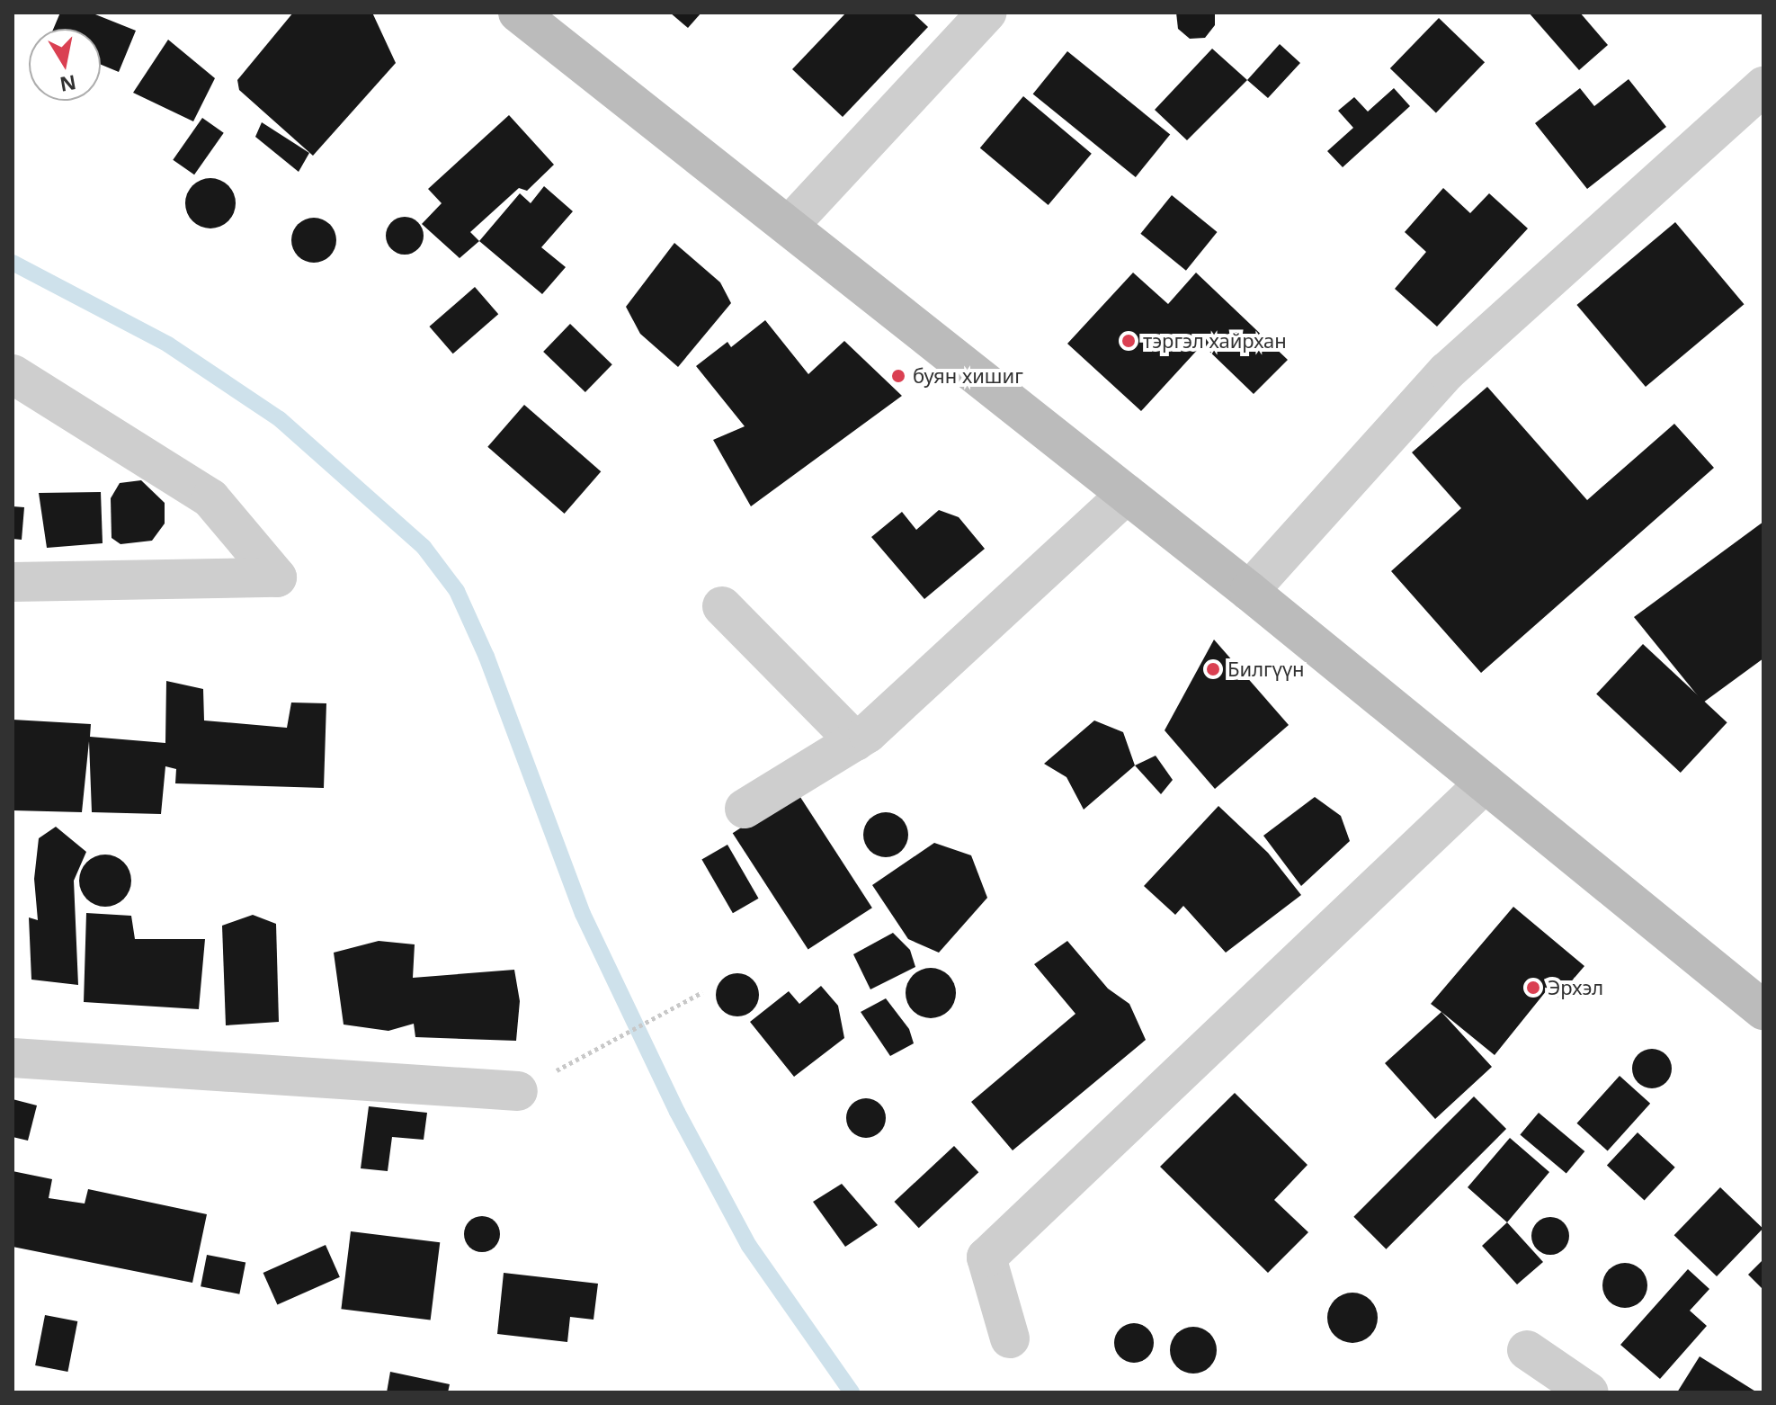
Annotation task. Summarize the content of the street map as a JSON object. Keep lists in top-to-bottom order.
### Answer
{
  "places": [
    "тэргэл хайрхан",
    "буян хишиг",
    "Билгүүн",
    "Эрхэл"
  ],
  "north": "bottom"
}
